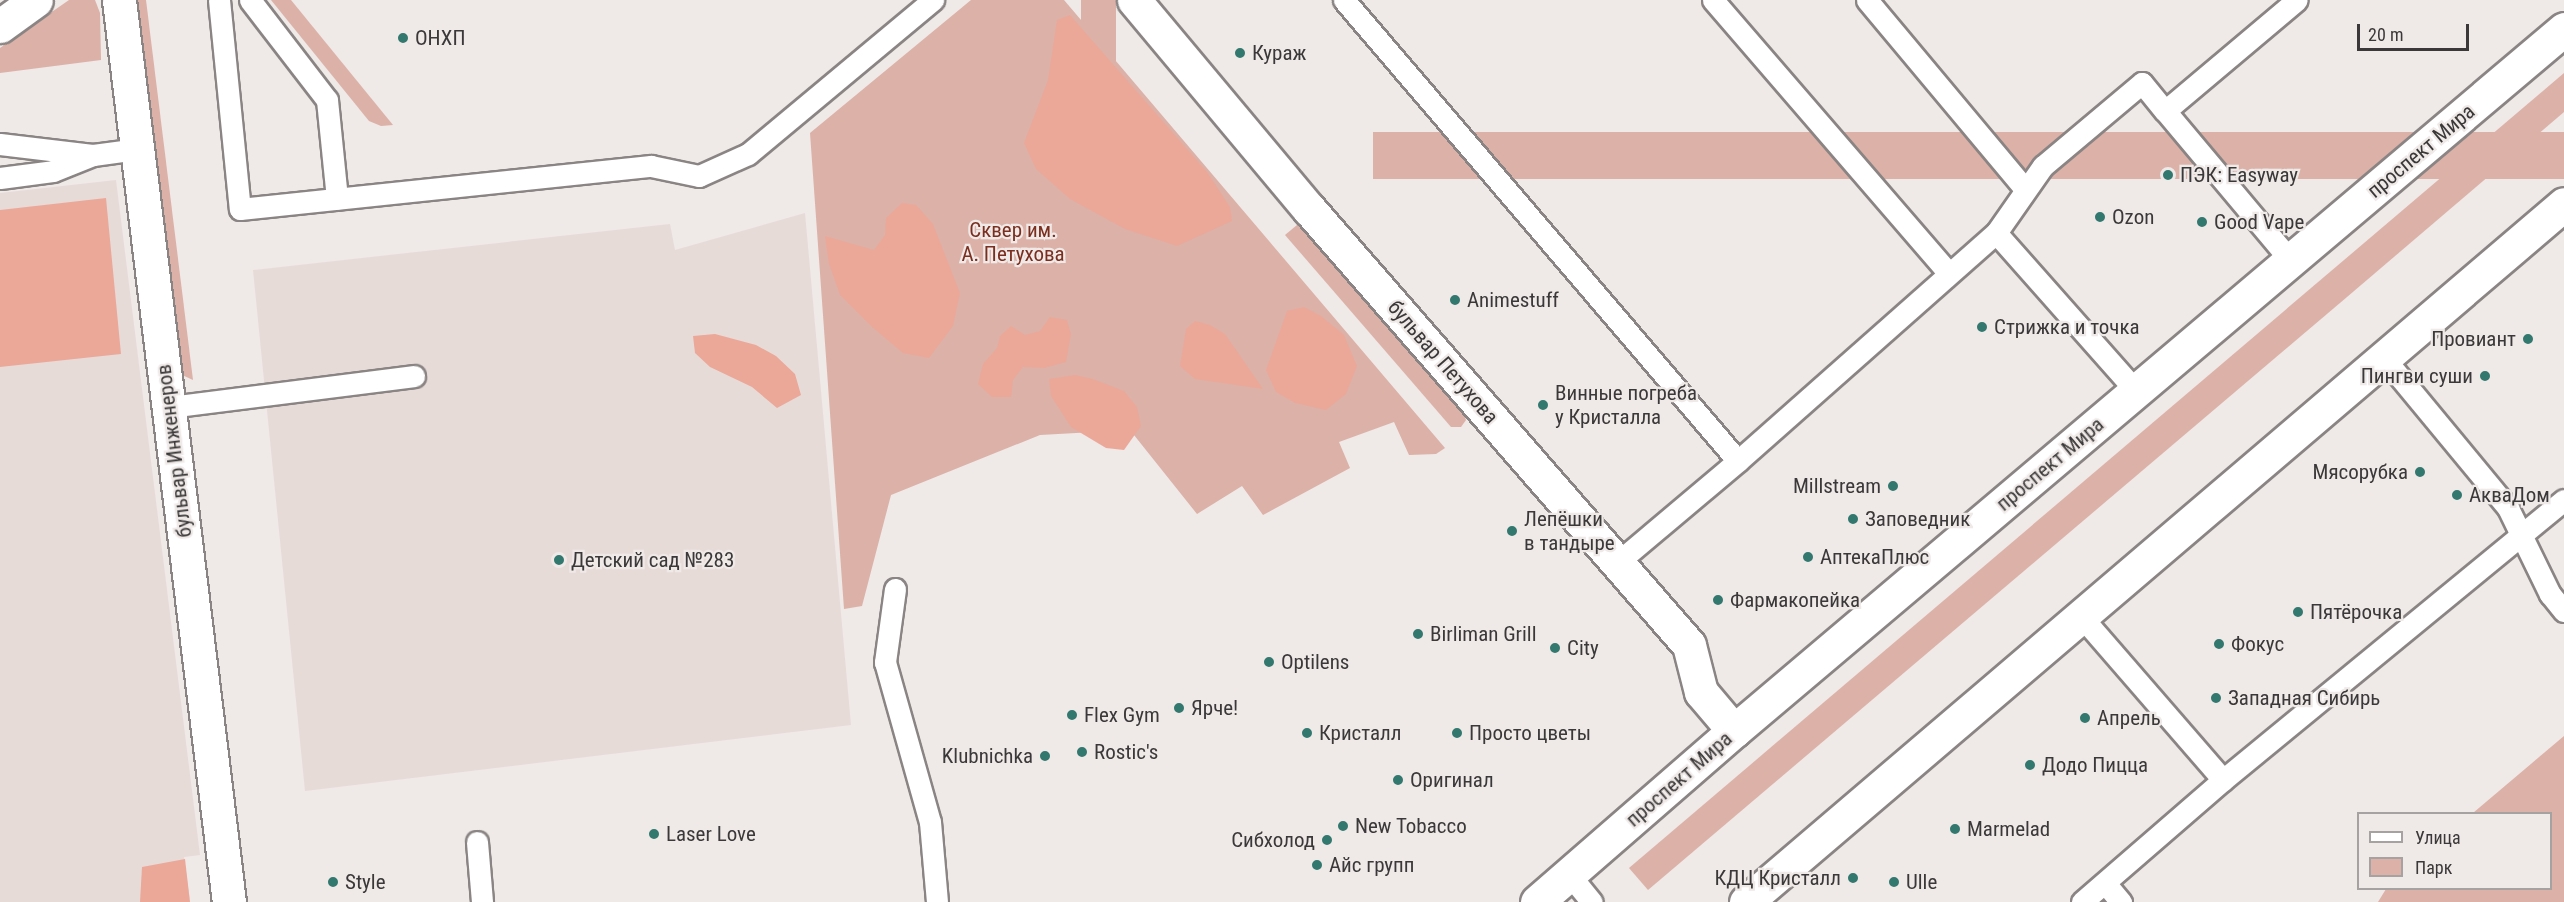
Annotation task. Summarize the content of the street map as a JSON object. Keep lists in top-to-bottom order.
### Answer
{
  "streets": {
    "main road": ["проспект Мира", "бульвар Петухова", "бульвар Инженеров"]
  },
  "crossings": [
    ["проспект Мира", "бульвар Петухова"]
  ],
  "parks": ["Сквер им. А. Петухова"],
  "places": [
    "ОНХП",
    "Кураж",
    "ПЭК: Easyway",
    "Ozon",
    "Good Vape",
    "Animestuff",
    "Стрижка и точка",
    "Провиант",
    "Пингви суши",
    "Винные погреба у Кристалла",
    "Мясорубка",
    "Millstream",
    "АкваДом",
    "Заповедник",
    "Лепёшки в тандыре",
    "АптекаПлюс",
    "Детский сад №283",
    "Фармакопейка",
    "Пятёрочка",
    "Birliman Grill",
    "Фокус",
    "City",
    "Optilens",
    "Западная Сибирь",
    "Ярче!",
    "Flex Gym",
    "Апрель",
    "Кристалл",
    "Просто цветы",
    "Rostic's",
    "Klubnichka",
    "Додо Пицца",
    "Оригинал",
    "New Tobacco",
    "Marmelad",
    "Laser Love",
    "Сибхолод",
    "Айс групп",
    "КДЦ Кристалл",
    "Style",
    "Ulle"
  ],
  "legend": ["Улица", "Парк"],
  "scale_bar": "20 m"
}
